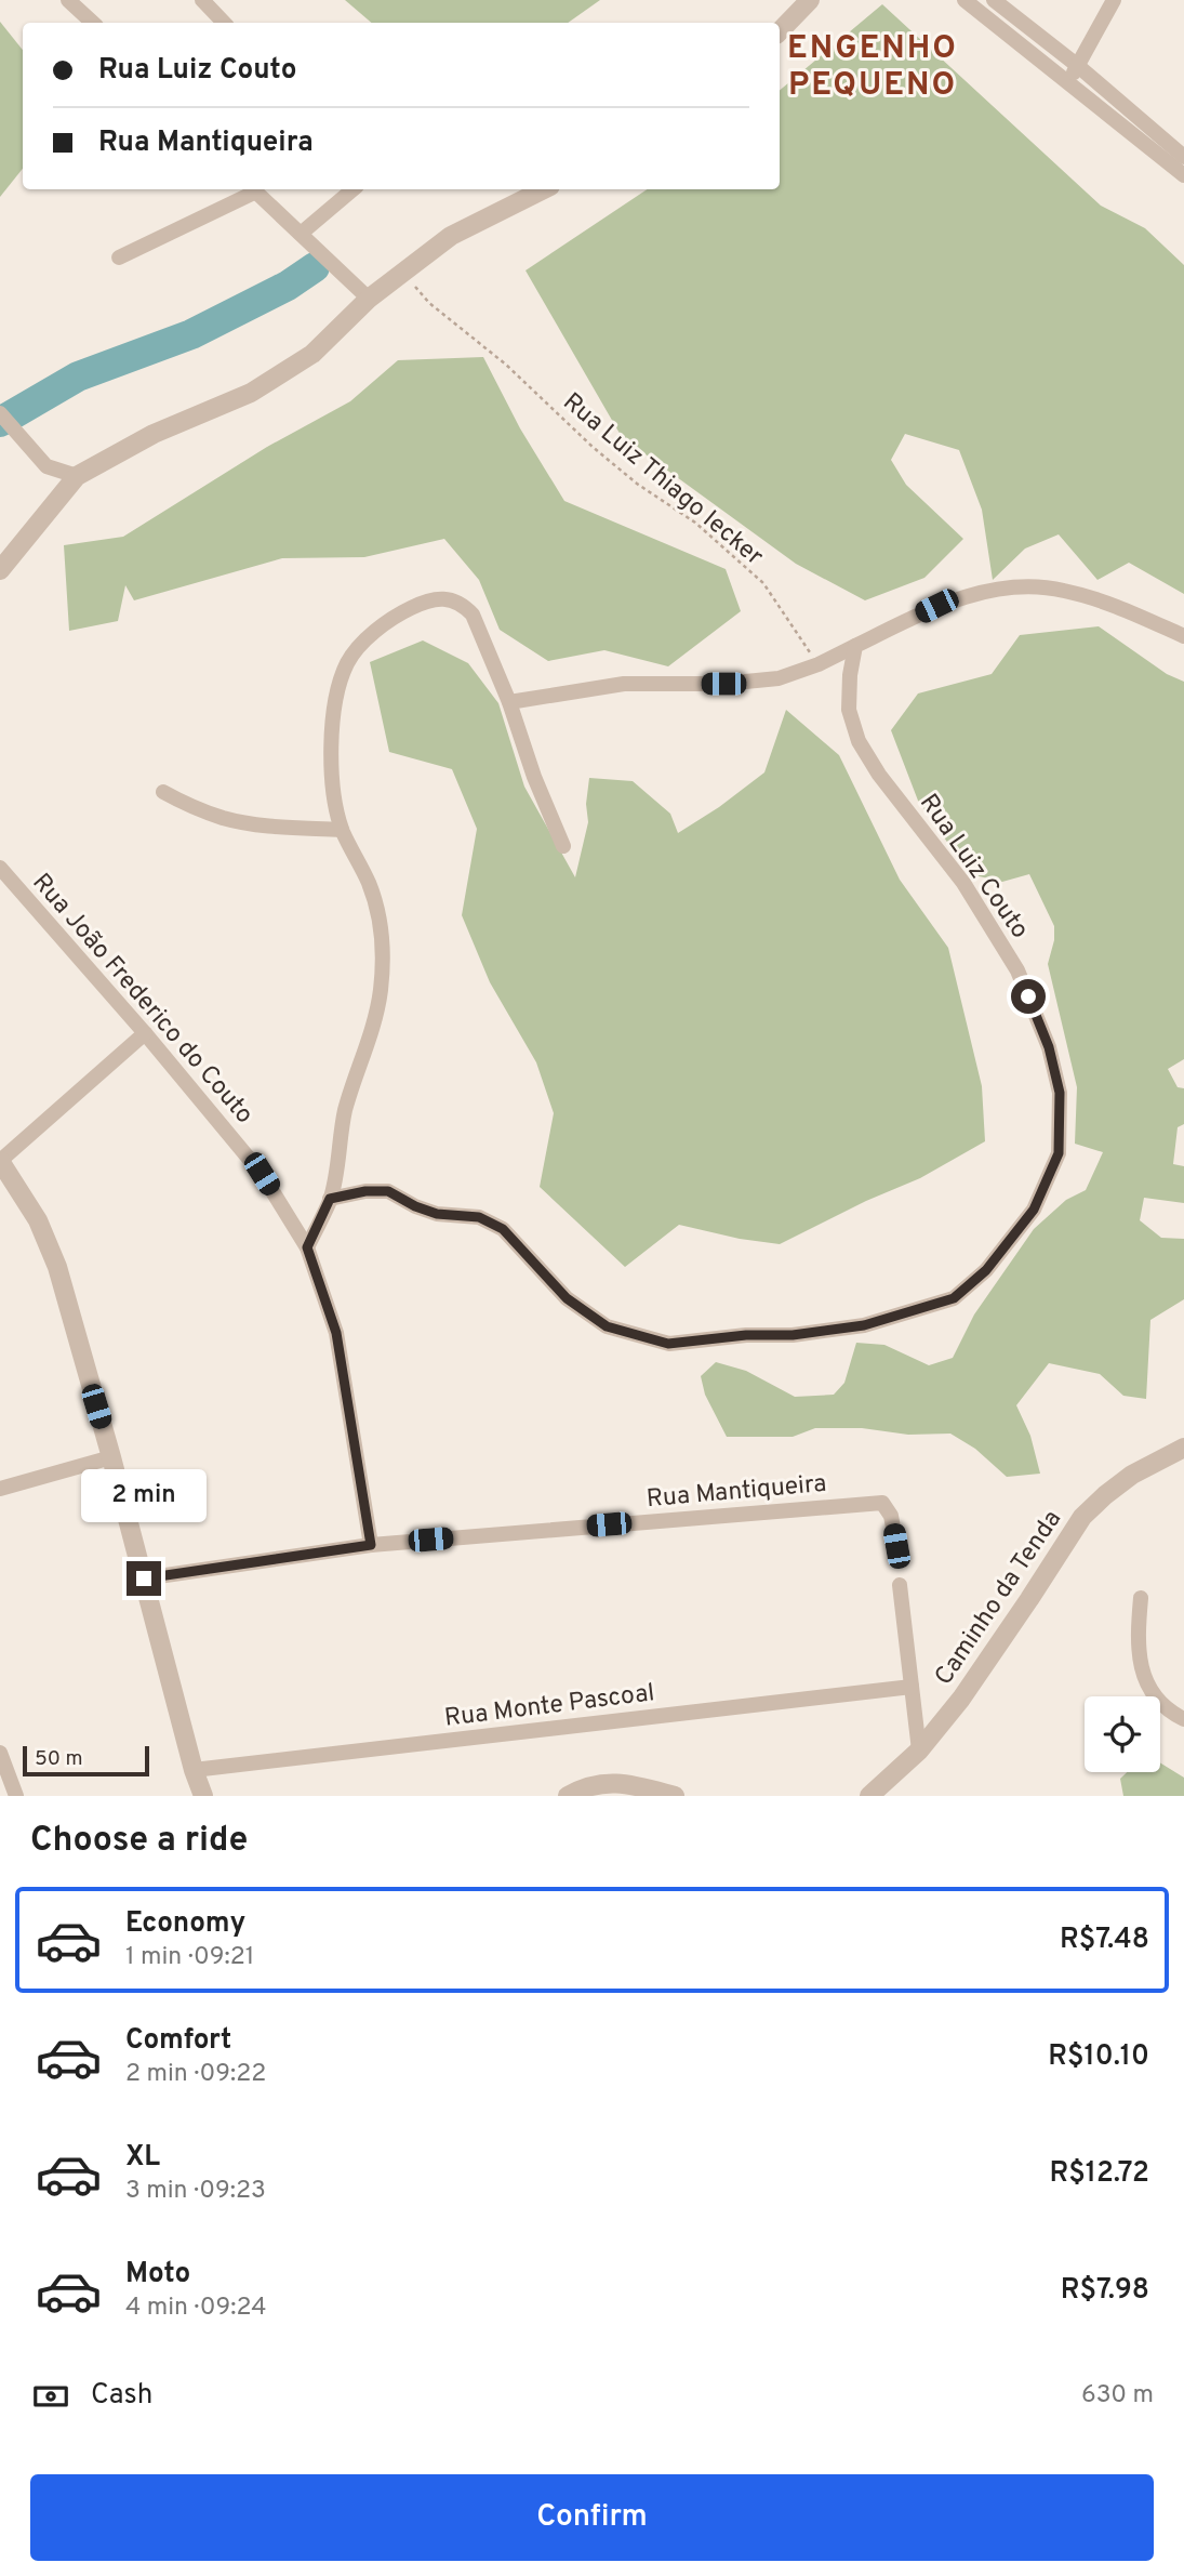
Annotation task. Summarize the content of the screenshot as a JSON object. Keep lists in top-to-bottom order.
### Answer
{
  "streets": {
    "street": [
      "Rua Luiz Couto",
      "Rua João Frederico do Couto",
      "Rua Mantiqueira",
      "Caminho da Tenda",
      "Rua Monte Pascoal"
    ],
    "path": ["Rua Luiz Thiago Iecker"]
  },
  "crossings": [
    ["Rua João Frederico do Couto", "Rua Mantiqueira"]
  ],
  "districts": ["ENGENHO PEQUENO"],
  "scale_bar": "50 m",
  "page": {
    "banner": ["Rua Luiz Couto", "Rua Mantiqueira"],
    "bubble": "2 min",
    "scale": "50 m",
    "heading": "Choose a ride",
    "list": [
      {
        "name": "Economy",
        "note": "1 min · 09:21",
        "value": "R$7.48"
      },
      {
        "name": "Comfort",
        "note": "2 min · 09:22",
        "value": "R$10.10"
      },
      {
        "name": "XL",
        "note": "3 min · 09:23",
        "value": "R$12.72"
      },
      {
        "name": "Moto",
        "note": "4 min · 09:24",
        "value": "R$7.98"
      }
    ],
    "pay": ["Cash", "630 m"],
    "buttons": "Confirm"
  }
}
